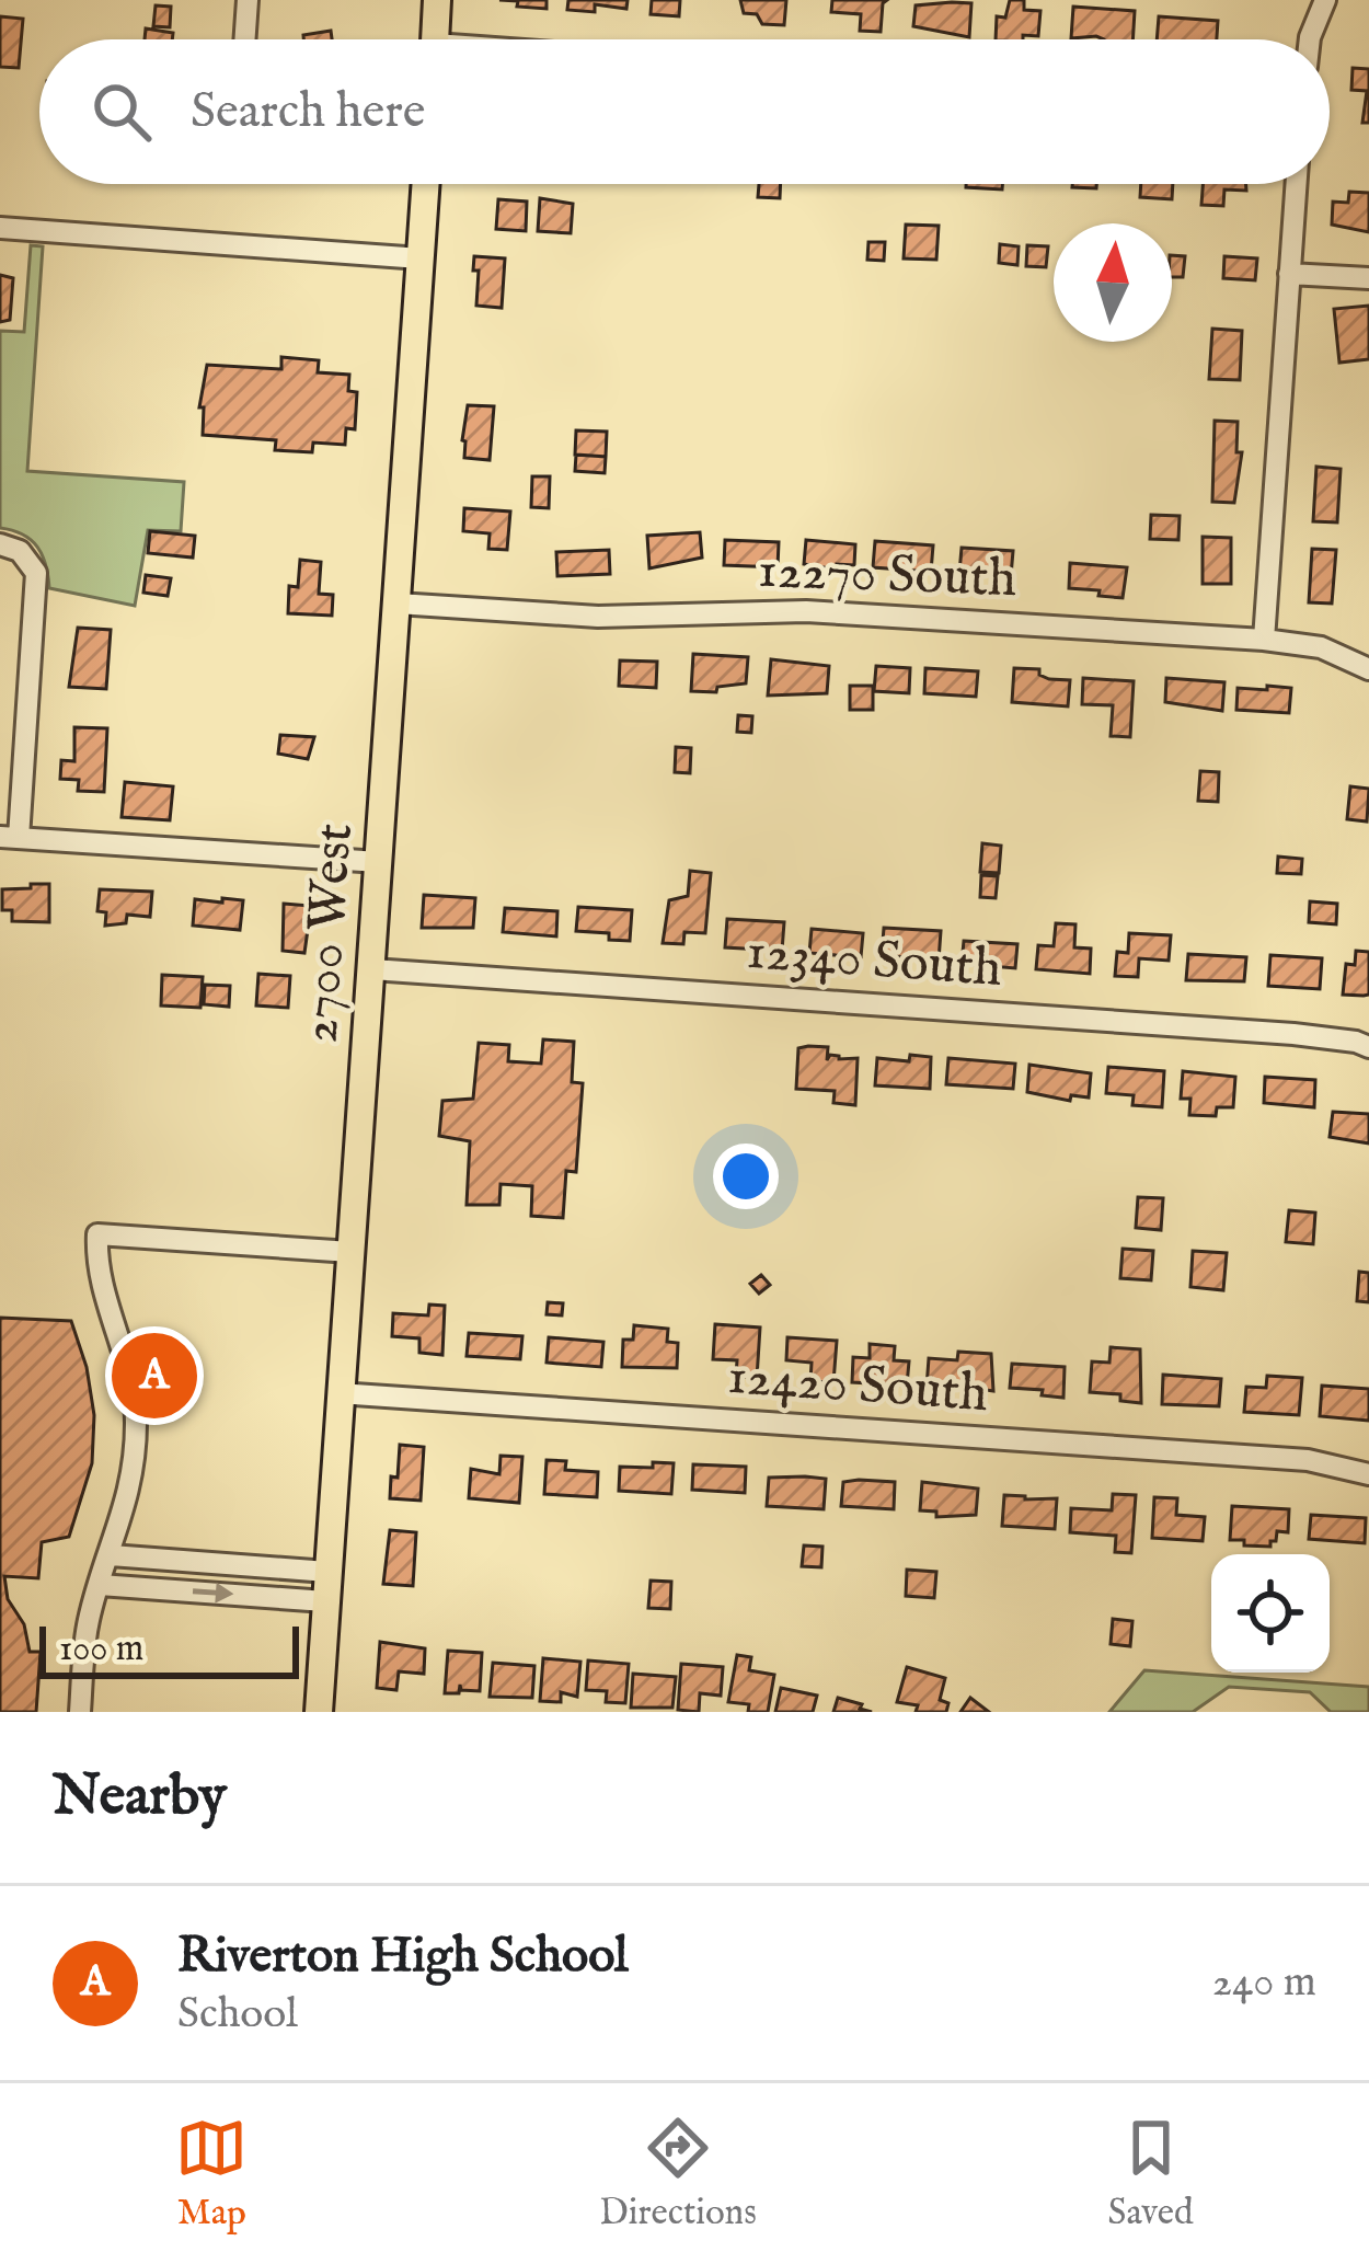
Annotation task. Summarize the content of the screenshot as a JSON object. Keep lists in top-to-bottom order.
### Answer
{
  "streets": {
    "main road": ["2700 West"],
    "street": ["12270 South", "12340 South", "12420 South"]
  },
  "crossings": [
    ["12270 South", "2700 West"],
    ["2700 West", "12340 South"],
    ["2700 West", "12420 South"]
  ],
  "scale_bar": "100 m",
  "north": "top",
  "page": {
    "search": "Search here",
    "pins": "A",
    "scale": "100 m",
    "heading": "Nearby",
    "list": [
      {
        "mark": "A",
        "name": "Riverton High School",
        "note": "School",
        "value": "240 m"
      }
    ],
    "nav": ["Map", "Directions", "Saved"]
  }
}
